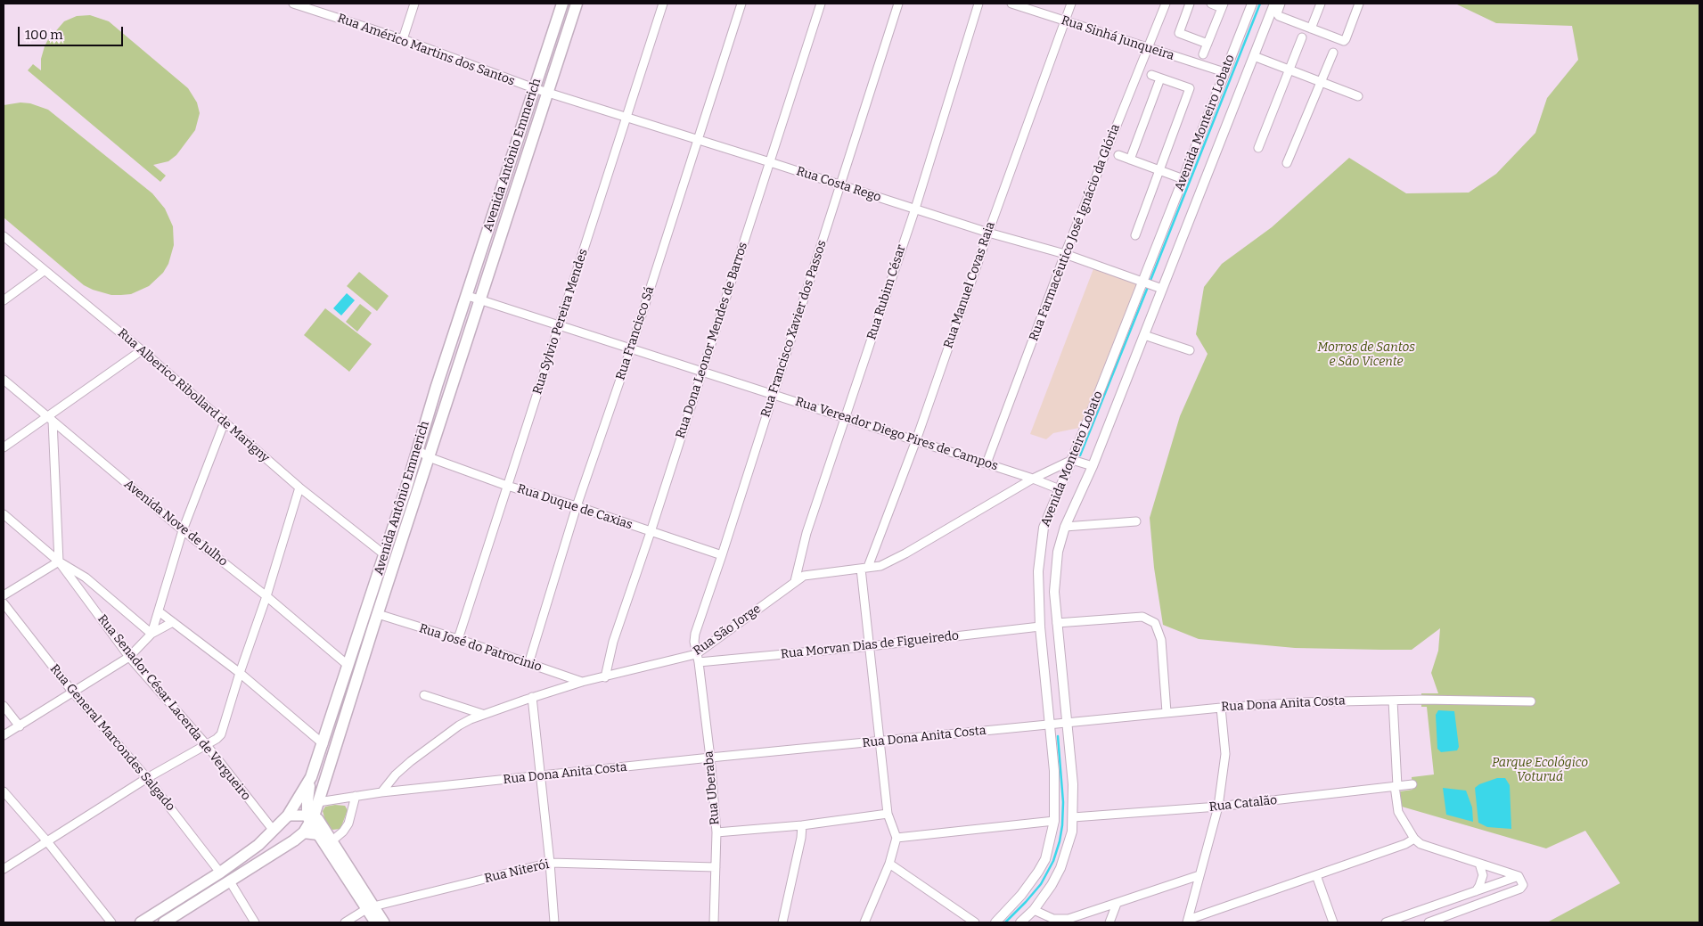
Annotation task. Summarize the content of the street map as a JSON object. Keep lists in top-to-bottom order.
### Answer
{
  "streets": {
    "main road": ["Avenida Antônio Emmerich"],
    "street": [
      "Rua Sinhá Junqueira",
      "Rua Américo Martins dos Santos",
      "Avenida Monteiro Lobato",
      "Rua Costa Rego",
      "Rua Farmacêutico José Ignácio da Glória",
      "Rua Manuel Covas Raia",
      "Rua Rubim César",
      "Rua Sylvio Pereira Mendes",
      "Rua Francisco Xavier dos Passos",
      "Rua Francisco Sá",
      "Rua Dona Leonor Mendes de Barros",
      "Rua Alberico Ribollard de Marigny",
      "Rua Vereador Diego Pires de Campos",
      "Rua Duque de Caxias",
      "Avenida Nove de Julho",
      "Rua São Jorge",
      "Rua Morvan Dias de Figueiredo",
      "Rua José do Patrocinio",
      "Rua Dona Anita Costa",
      "Rua Senador César Lacerda de Vergueiro",
      "Rua General Marcondes Salgado",
      "Rua Uberaba",
      "Rua Catalão",
      "Rua Niterói"
    ]
  },
  "crossings": [
    ["Rua Sinhá Junqueira", "Avenida Monteiro Lobato"],
    ["Rua Sinhá Junqueira", "Rua Farmacêutico José Ignácio da Glória"],
    ["Rua Sinhá Junqueira", "Rua Manuel Covas Raia"],
    ["Rua Américo Martins dos Santos", "Avenida Antônio Emmerich"],
    ["Rua Américo Martins dos Santos", "Rua Costa Rego"],
    ["Avenida Monteiro Lobato", "Rua Costa Rego"],
    ["Avenida Monteiro Lobato", "Rua Vereador Diego Pires de Campos"],
    ["Avenida Monteiro Lobato", "Rua São Jorge"],
    ["Avenida Monteiro Lobato", "Rua Morvan Dias de Figueiredo"],
    ["Avenida Monteiro Lobato", "Rua Dona Anita Costa"],
    ["Avenida Monteiro Lobato", "Rua Catalão"],
    ["Avenida Antônio Emmerich", "Rua Costa Rego"],
    ["Avenida Antônio Emmerich", "Rua Alberico Ribollard de Marigny"],
    ["Avenida Antônio Emmerich", "Rua Vereador Diego Pires de Campos"],
    ["Avenida Antônio Emmerich", "Rua Duque de Caxias"],
    ["Avenida Antônio Emmerich", "Avenida Nove de Julho"],
    ["Avenida Antônio Emmerich", "Rua José do Patrocinio"],
    ["Avenida Antônio Emmerich", "Rua Dona Anita Costa"],
    ["Avenida Antônio Emmerich", "Rua Senador César Lacerda de Vergueiro"],
    ["Avenida Antônio Emmerich", "Rua General Marcondes Salgado"],
    ["Rua Costa Rego", "Rua Farmacêutico José Ignácio da Glória"],
    ["Rua Costa Rego", "Rua Manuel Covas Raia"],
    ["Rua Costa Rego", "Rua Rubim César"],
    ["Rua Costa Rego", "Rua Sylvio Pereira Mendes"],
    ["Rua Costa Rego", "Rua Francisco Xavier dos Passos"],
    ["Rua Costa Rego", "Rua Francisco Sá"],
    ["Rua Costa Rego", "Rua Dona Leonor Mendes de Barros"],
    ["Rua Farmacêutico José Ignácio da Glória", "Rua Vereador Diego Pires de Campos"],
    ["Rua Manuel Covas Raia", "Rua Vereador Diego Pires de Campos"],
    ["Rua Manuel Covas Raia", "Rua São Jorge"],
    ["Rua Rubim César", "Rua Vereador Diego Pires de Campos"],
    ["Rua Rubim César", "Rua São Jorge"],
    ["Rua Sylvio Pereira Mendes", "Rua Vereador Diego Pires de Campos"],
    ["Rua Sylvio Pereira Mendes", "Rua Duque de Caxias"],
    ["Rua Sylvio Pereira Mendes", "Rua José do Patrocinio"],
    ["Rua Francisco Xavier dos Passos", "Rua Vereador Diego Pires de Campos"],
    ["Rua Francisco Xavier dos Passos", "Rua Duque de Caxias"],
    ["Rua Francisco Xavier dos Passos", "Rua São Jorge"],
    ["Rua Francisco Xavier dos Passos", "Rua Uberaba"],
    ["Rua Francisco Sá", "Rua Vereador Diego Pires de Campos"],
    ["Rua Francisco Sá", "Rua Duque de Caxias"],
    ["Rua Francisco Sá", "Rua José do Patrocinio"],
    ["Rua Dona Leonor Mendes de Barros", "Rua Vereador Diego Pires de Campos"],
    ["Rua Dona Leonor Mendes de Barros", "Rua Duque de Caxias"],
    ["Rua Dona Leonor Mendes de Barros", "Rua São Jorge"],
    ["Rua Vereador Diego Pires de Campos", "Rua São Jorge"],
    ["Rua São Jorge", "Rua José do Patrocinio"],
    ["Rua São Jorge", "Rua Dona Anita Costa"],
    ["Rua São Jorge", "Rua Uberaba"],
    ["Rua Morvan Dias de Figueiredo", "Rua Uberaba"],
    ["Rua Dona Anita Costa", "Rua Uberaba"],
    ["Rua Uberaba", "Rua Niterói"]
  ],
  "parks": ["Morros de Santos e São Vicente", "Parque Ecológico Voturuá"],
  "scale_bar": "100 m"
}
